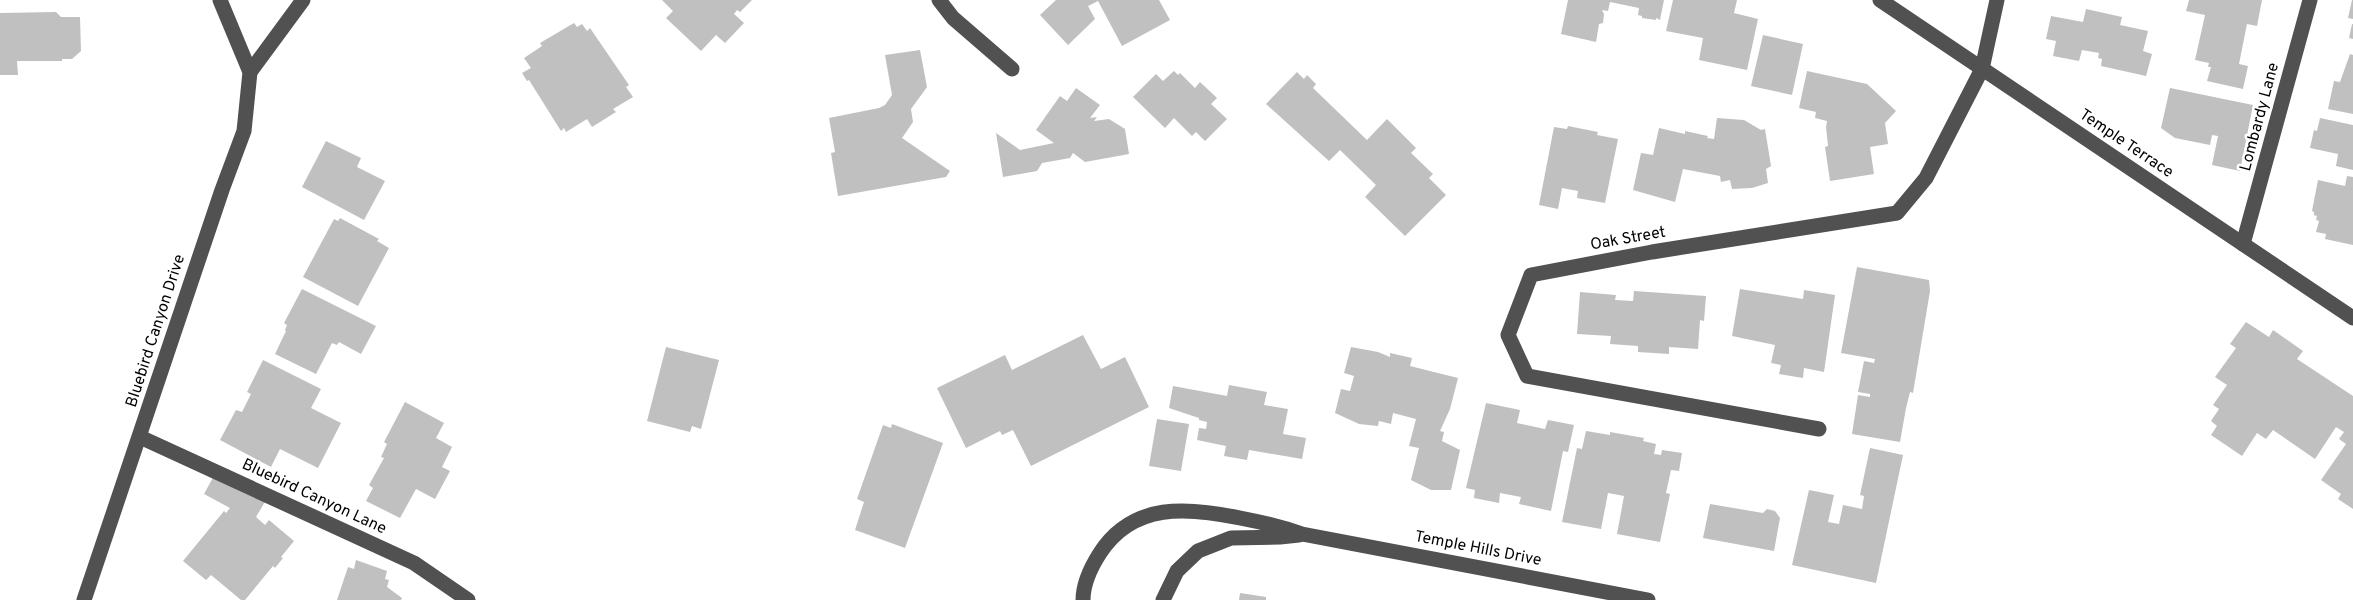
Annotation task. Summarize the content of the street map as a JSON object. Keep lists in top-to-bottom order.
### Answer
{
  "streets": {
    "street": [
      "Lombardy Lane",
      "Temple Terrace",
      "Oak Street",
      "Bluebird Canyon Drive",
      "Bluebird Canyon Lane",
      "Temple Hills Drive"
    ]
  },
  "crossings": [
    ["Lombardy Lane", "Temple Terrace"],
    ["Temple Terrace", "Oak Street"],
    ["Bluebird Canyon Drive", "Bluebird Canyon Lane"]
  ]
}
